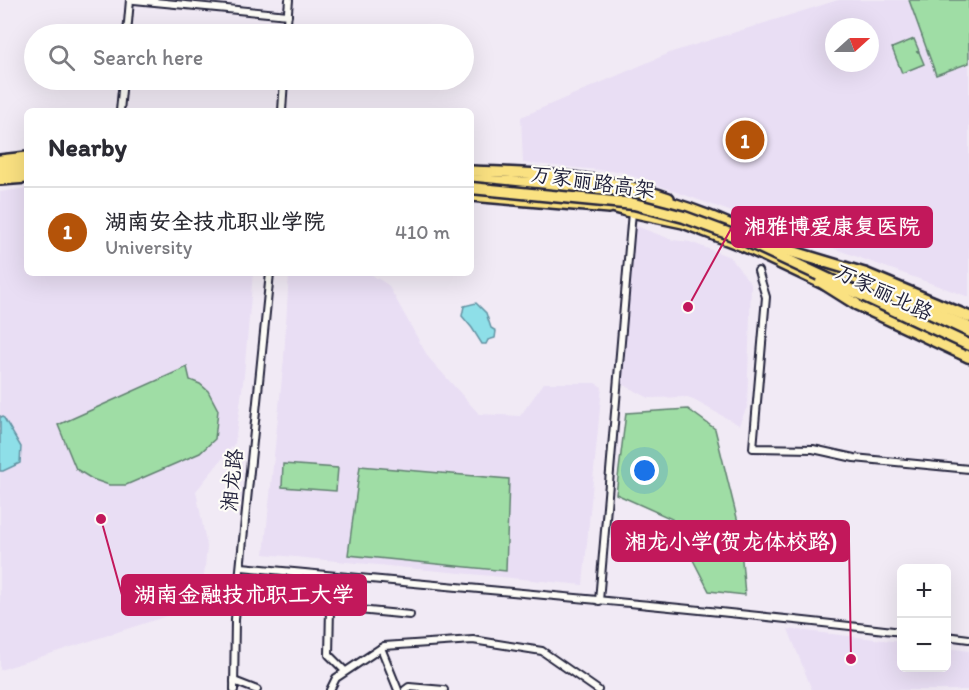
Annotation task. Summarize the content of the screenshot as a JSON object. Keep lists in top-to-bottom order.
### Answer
{
  "streets": {
    "highway": ["万家丽路高架"],
    "main road": ["万家丽北路"],
    "street": ["湘龙路"]
  },
  "places": ["湘雅博爱康复医院", "湖南金融技术职工大学", "湘龙小学(贺龙体校路)"],
  "north": "right",
  "page": {
    "search": "Search here",
    "heading": "Nearby",
    "pins": "1",
    "list": [
      {
        "mark": "1",
        "name": "湖南安全技术职业学院",
        "note": "University",
        "value": "410 m"
      }
    ],
    "map_buttons": ["+", "−"]
  }
}
